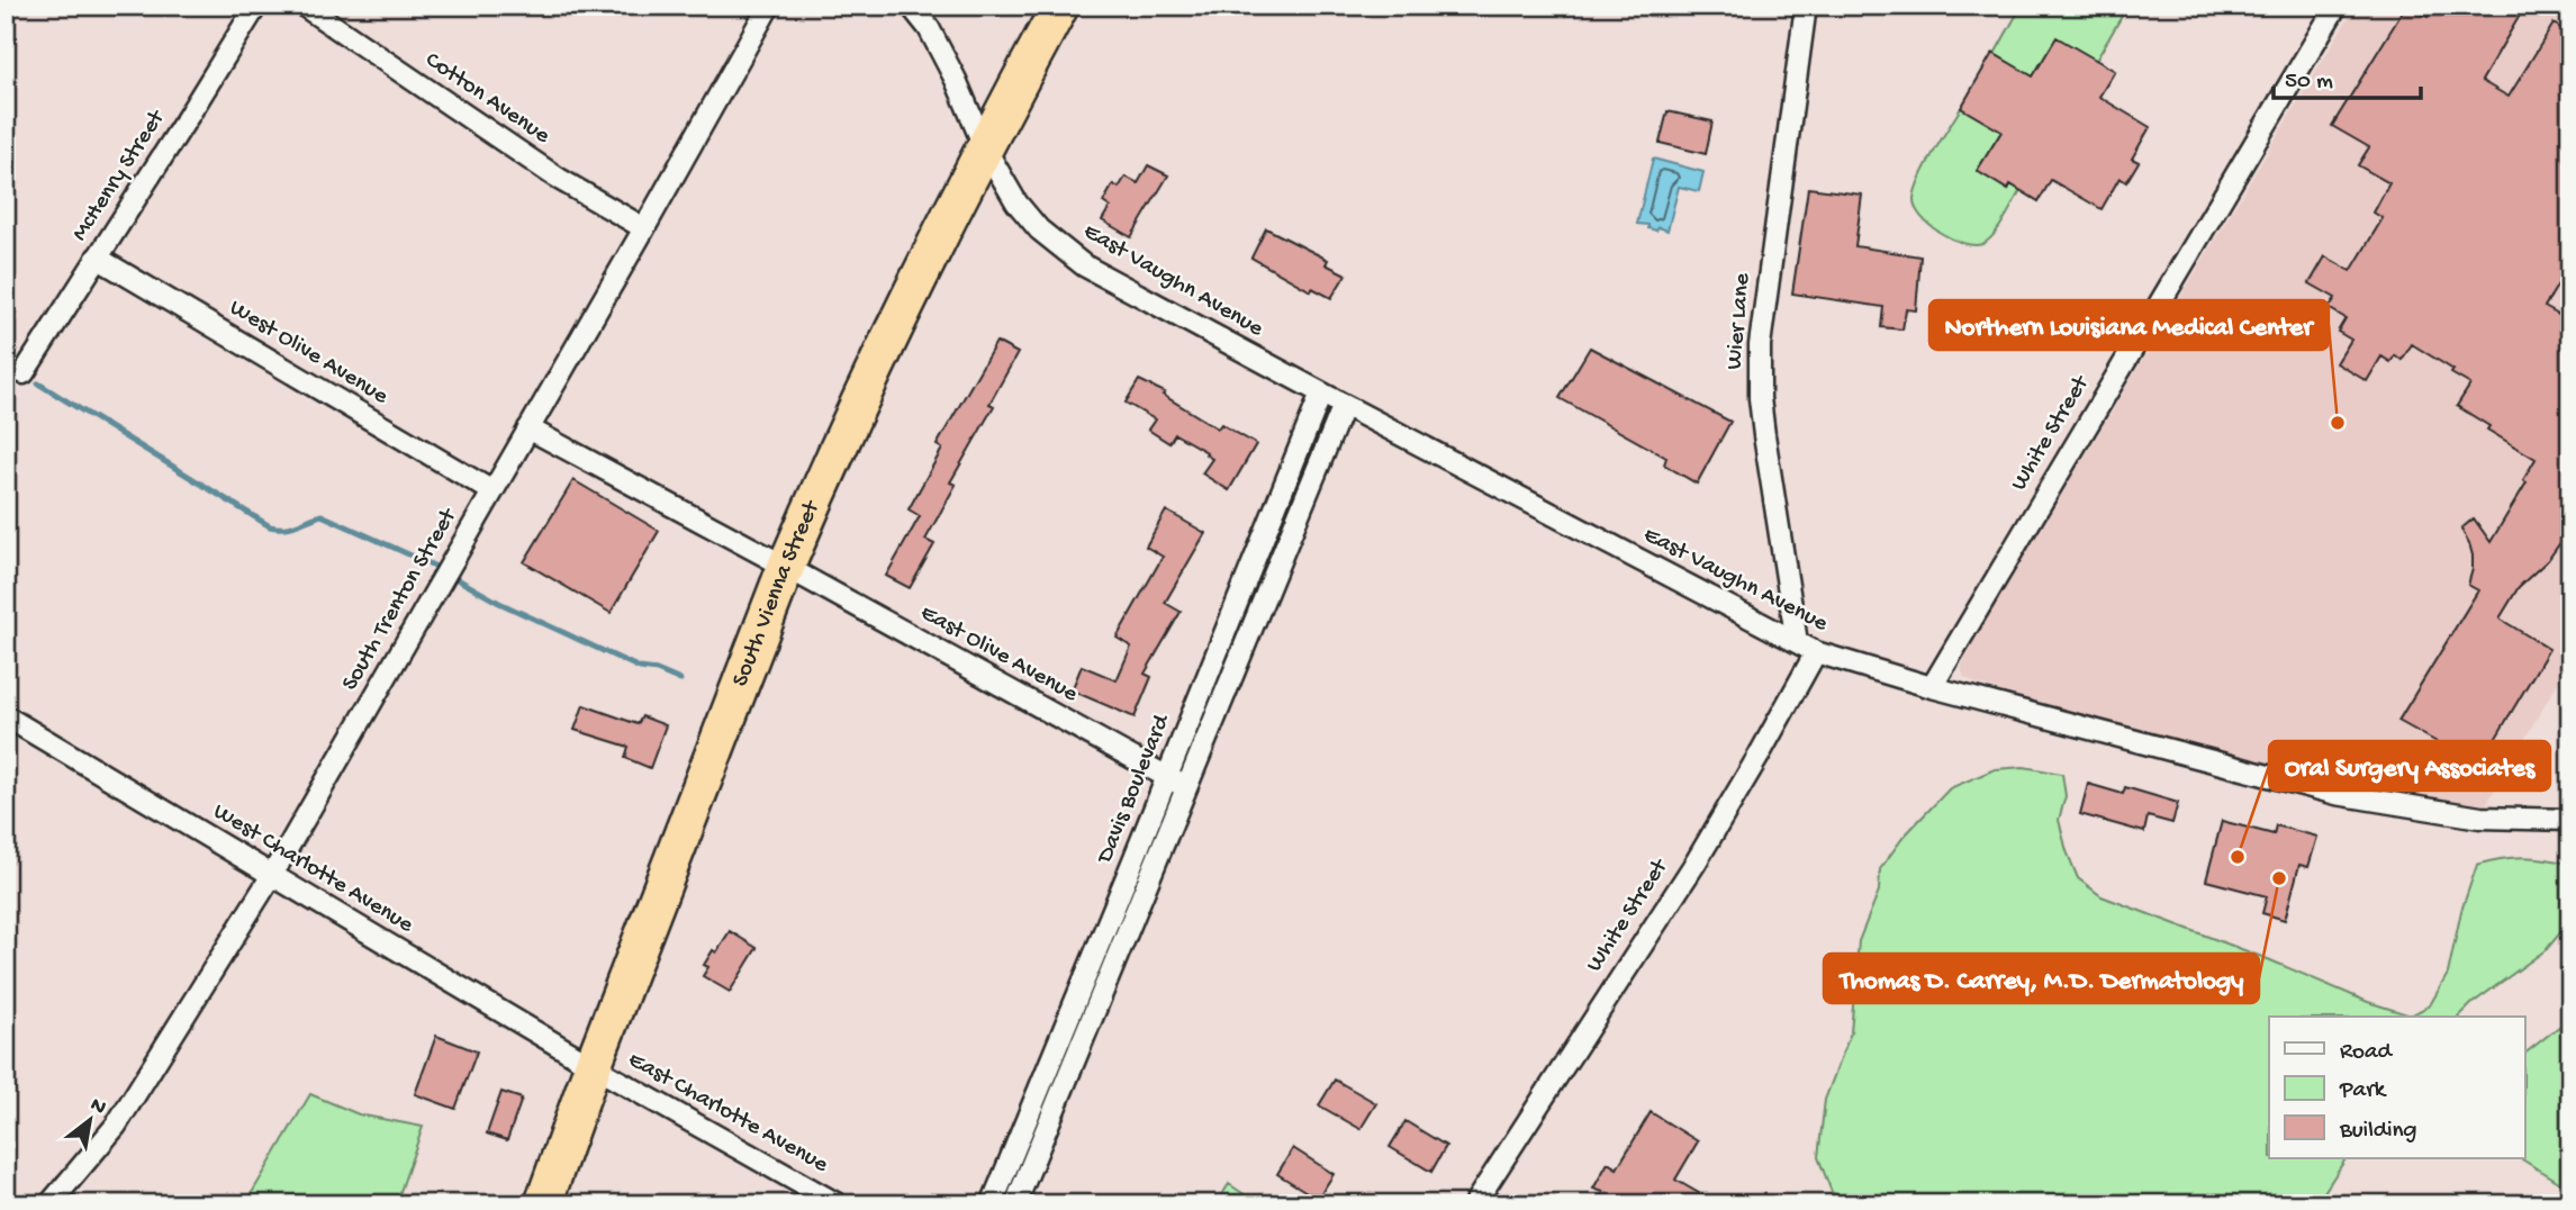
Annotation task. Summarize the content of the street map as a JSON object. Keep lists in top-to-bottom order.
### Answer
{
  "streets": {
    "highway": ["South Vienna Street"],
    "street": [
      "Cotton Avenue",
      "McHenry Street",
      "East Vaughn Avenue",
      "Wier Lane",
      "West Olive Avenue",
      "White Street",
      "South Trenton Street",
      "East Olive Avenue",
      "Davis Boulevard",
      "West Charlotte Avenue",
      "East Charlotte Avenue"
    ]
  },
  "crossings": [
    ["Cotton Avenue", "South Trenton Street"],
    ["McHenry Street", "West Olive Avenue"],
    ["East Vaughn Avenue", "Wier Lane"],
    ["East Vaughn Avenue", "White Street"],
    ["East Vaughn Avenue", "South Vienna Street"],
    ["East Vaughn Avenue", "Davis Boulevard"],
    ["West Olive Avenue", "South Trenton Street"],
    ["South Vienna Street", "East Olive Avenue"],
    ["South Vienna Street", "West Charlotte Avenue"],
    ["South Vienna Street", "East Charlotte Avenue"],
    ["South Trenton Street", "West Charlotte Avenue"],
    ["East Olive Avenue", "Davis Boulevard"],
    ["West Charlotte Avenue", "East Charlotte Avenue"]
  ],
  "places": ["Northern Louisiana Medical Center", "Oral Surgery Associates", "Thomas D. Carrey, M.D. Dermatology"],
  "legend": ["Road", "Park", "Building"],
  "scale_bar": "50 m",
  "north": "top right"
}
